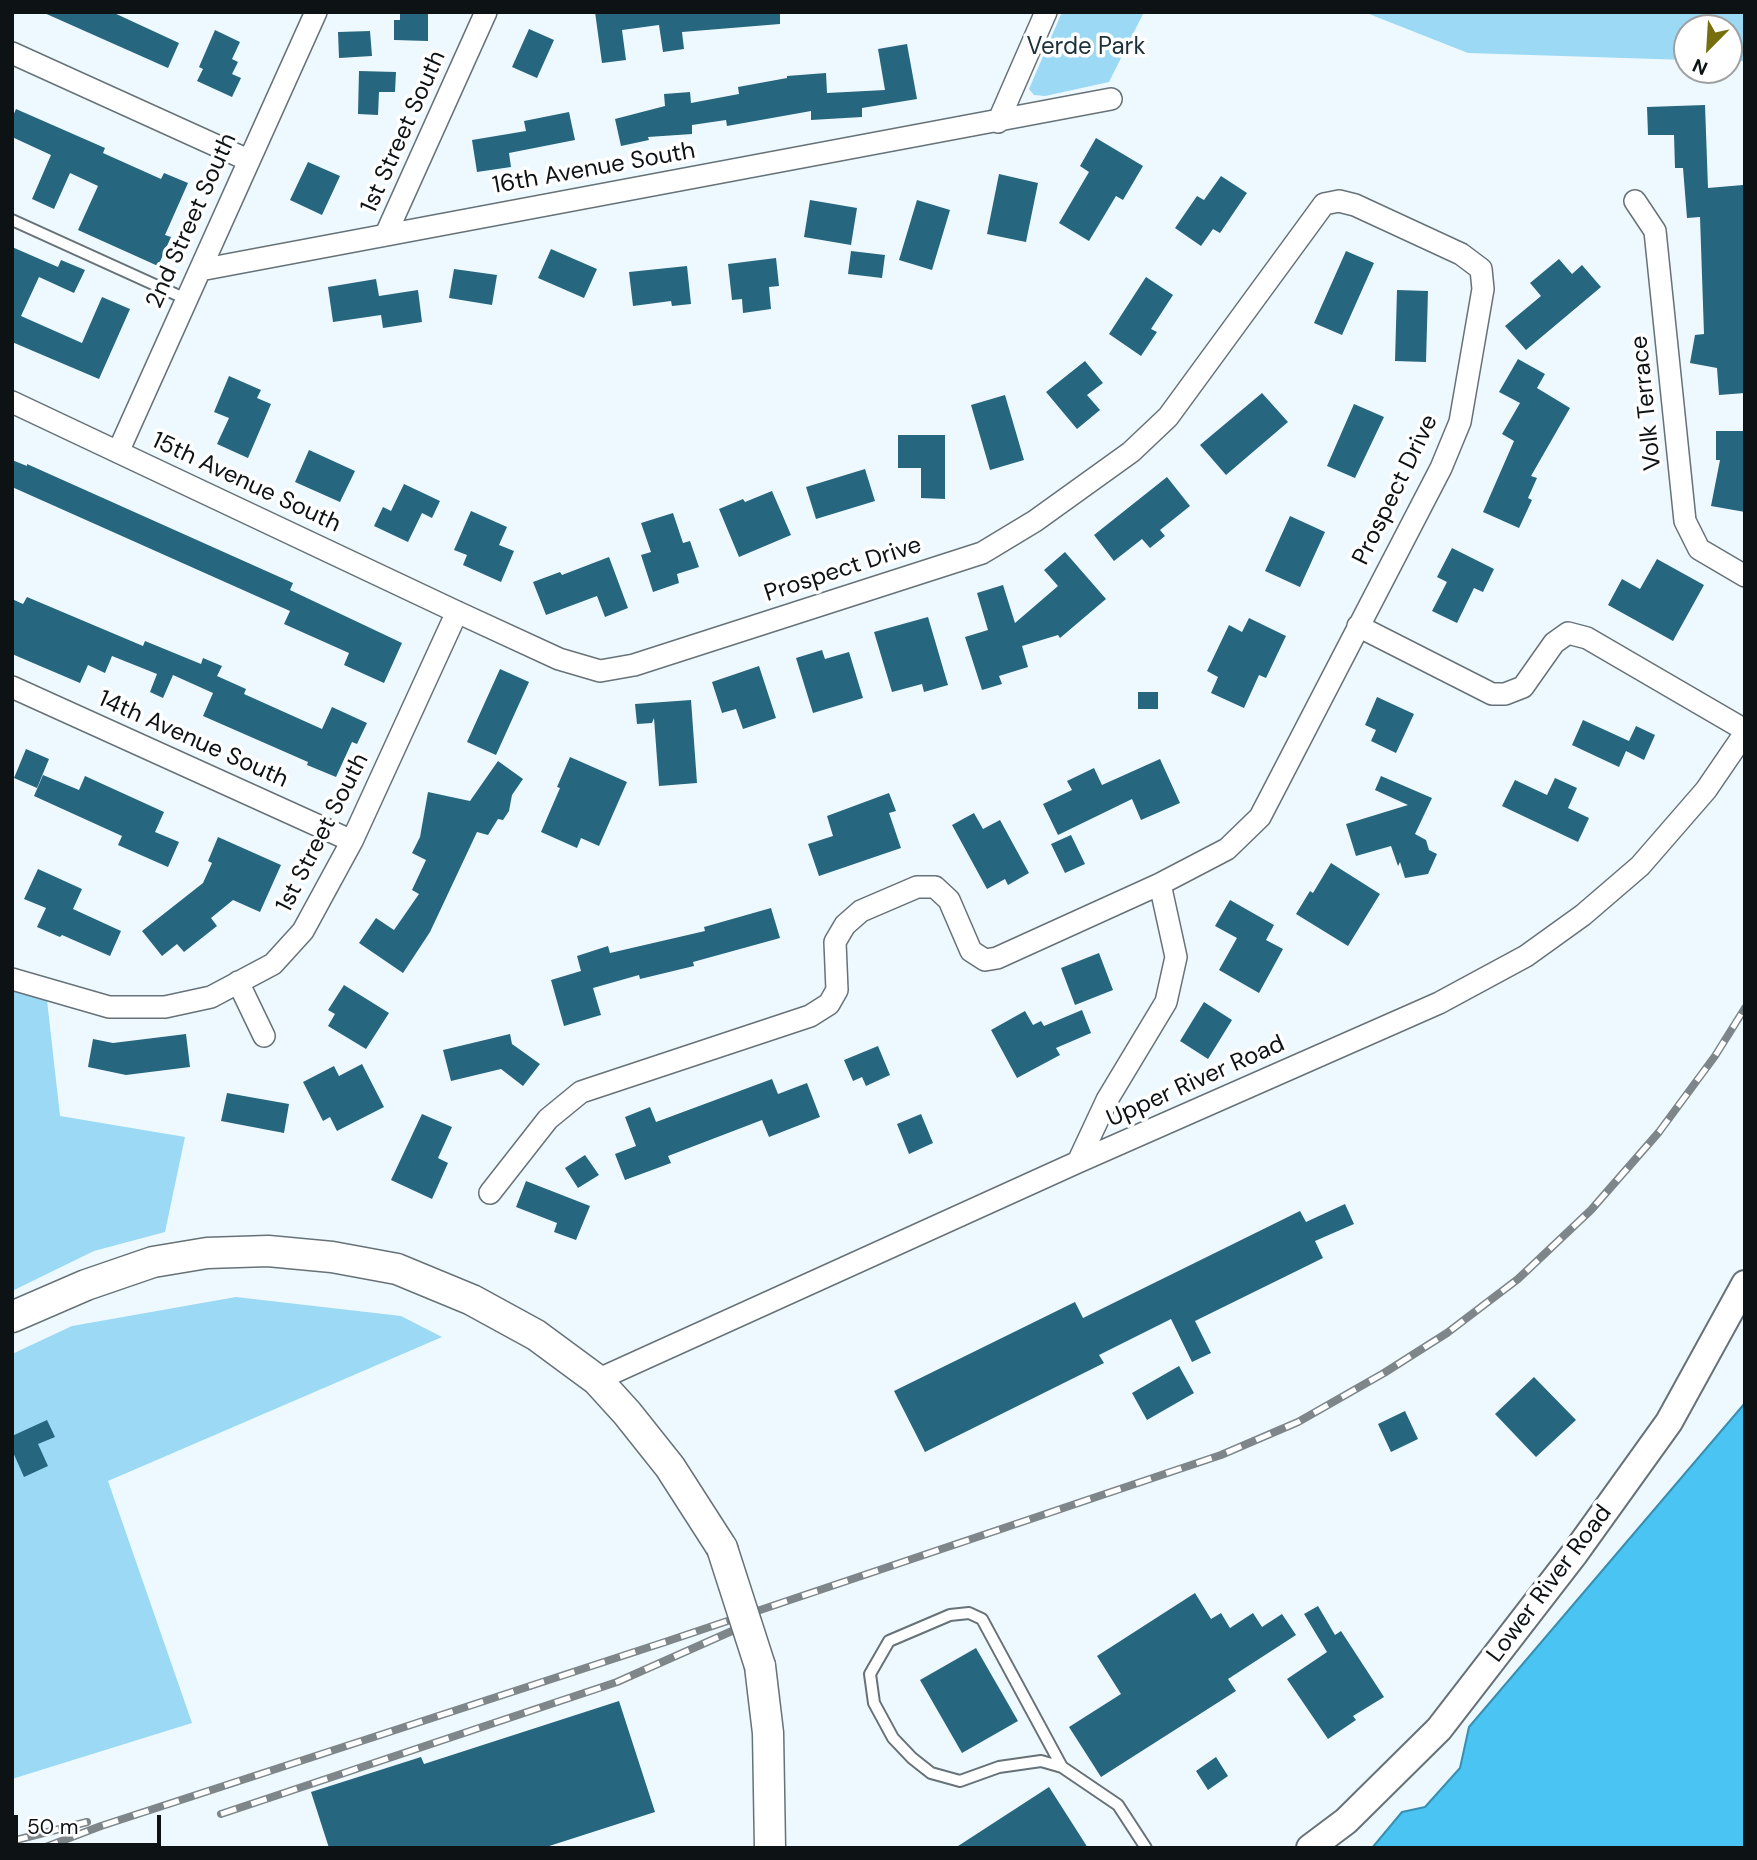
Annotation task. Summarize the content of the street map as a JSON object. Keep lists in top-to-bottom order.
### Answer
{
  "streets": {
    "street": [
      "1st Street South",
      "16th Avenue South",
      "2nd Street South",
      "Volk Terrace",
      "15th Avenue South",
      "Prospect Drive",
      "14th Avenue South",
      "Upper River Road",
      "Lower River Road"
    ]
  },
  "crossings": [
    ["1st Street South", "16th Avenue South"],
    ["1st Street South", "15th Avenue South"],
    ["1st Street South", "Prospect Drive"],
    ["1st Street South", "14th Avenue South"],
    ["16th Avenue South", "2nd Street South"],
    ["2nd Street South", "15th Avenue South"],
    ["15th Avenue South", "Prospect Drive"]
  ],
  "parks": ["Verde Park"],
  "scale_bar": "50 m",
  "north": "bottom left"
}
